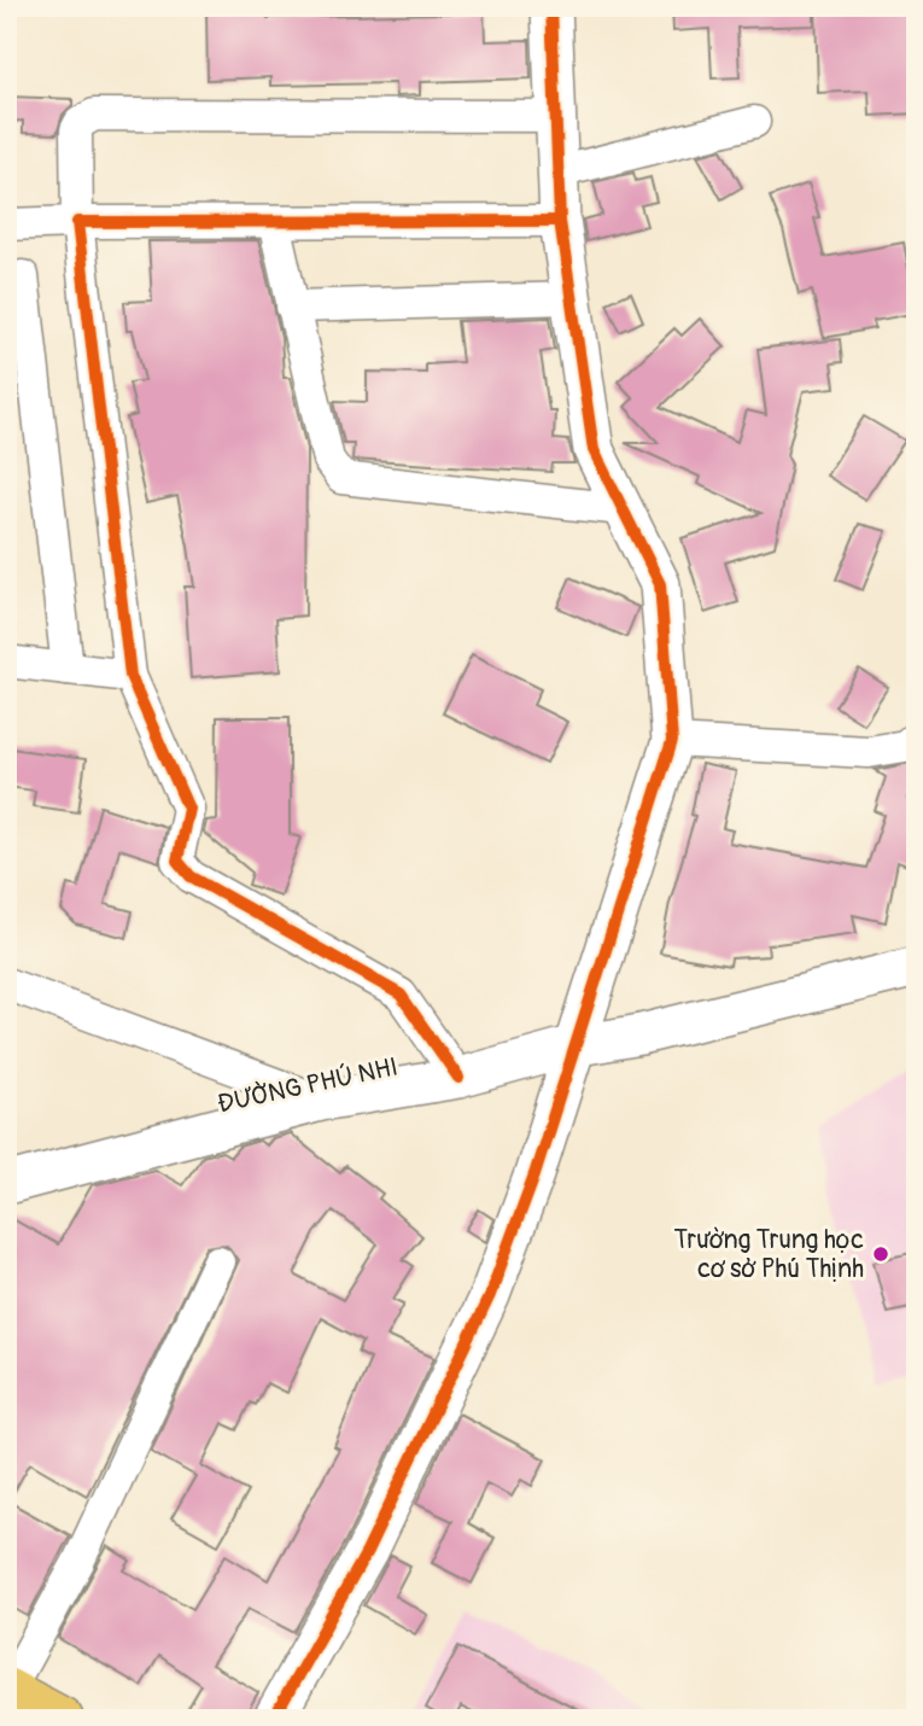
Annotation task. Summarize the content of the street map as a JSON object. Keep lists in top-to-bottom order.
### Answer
{
  "streets": {
    "street": ["ĐƯỜNG PHÚ NHI"]
  },
  "places": ["Trường Trung học cơ sở Phú Thịnh"]
}
